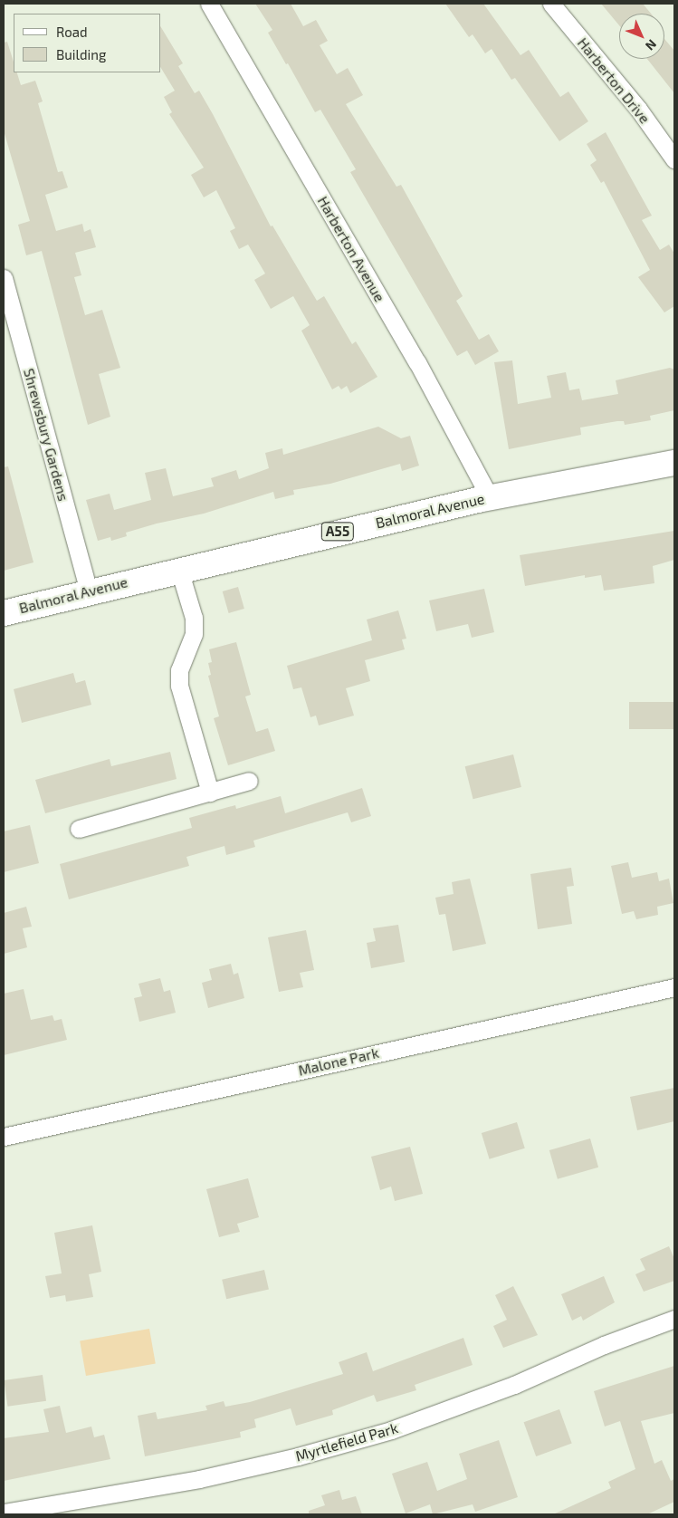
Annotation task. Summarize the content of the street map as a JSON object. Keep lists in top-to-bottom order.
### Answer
{
  "streets": {
    "highway": ["Balmoral Avenue", "A55"],
    "street": [
      "Harberton Drive",
      "Harberton Avenue",
      "Shrewsbury Gardens",
      "Malone Park",
      "Myrtlefield Park"
    ]
  },
  "crossings": [
    ["Harberton Avenue", "Balmoral Avenue"],
    ["Shrewsbury Gardens", "Balmoral Avenue"]
  ],
  "legend": ["Road", "Building"],
  "north": "bottom right"
}
